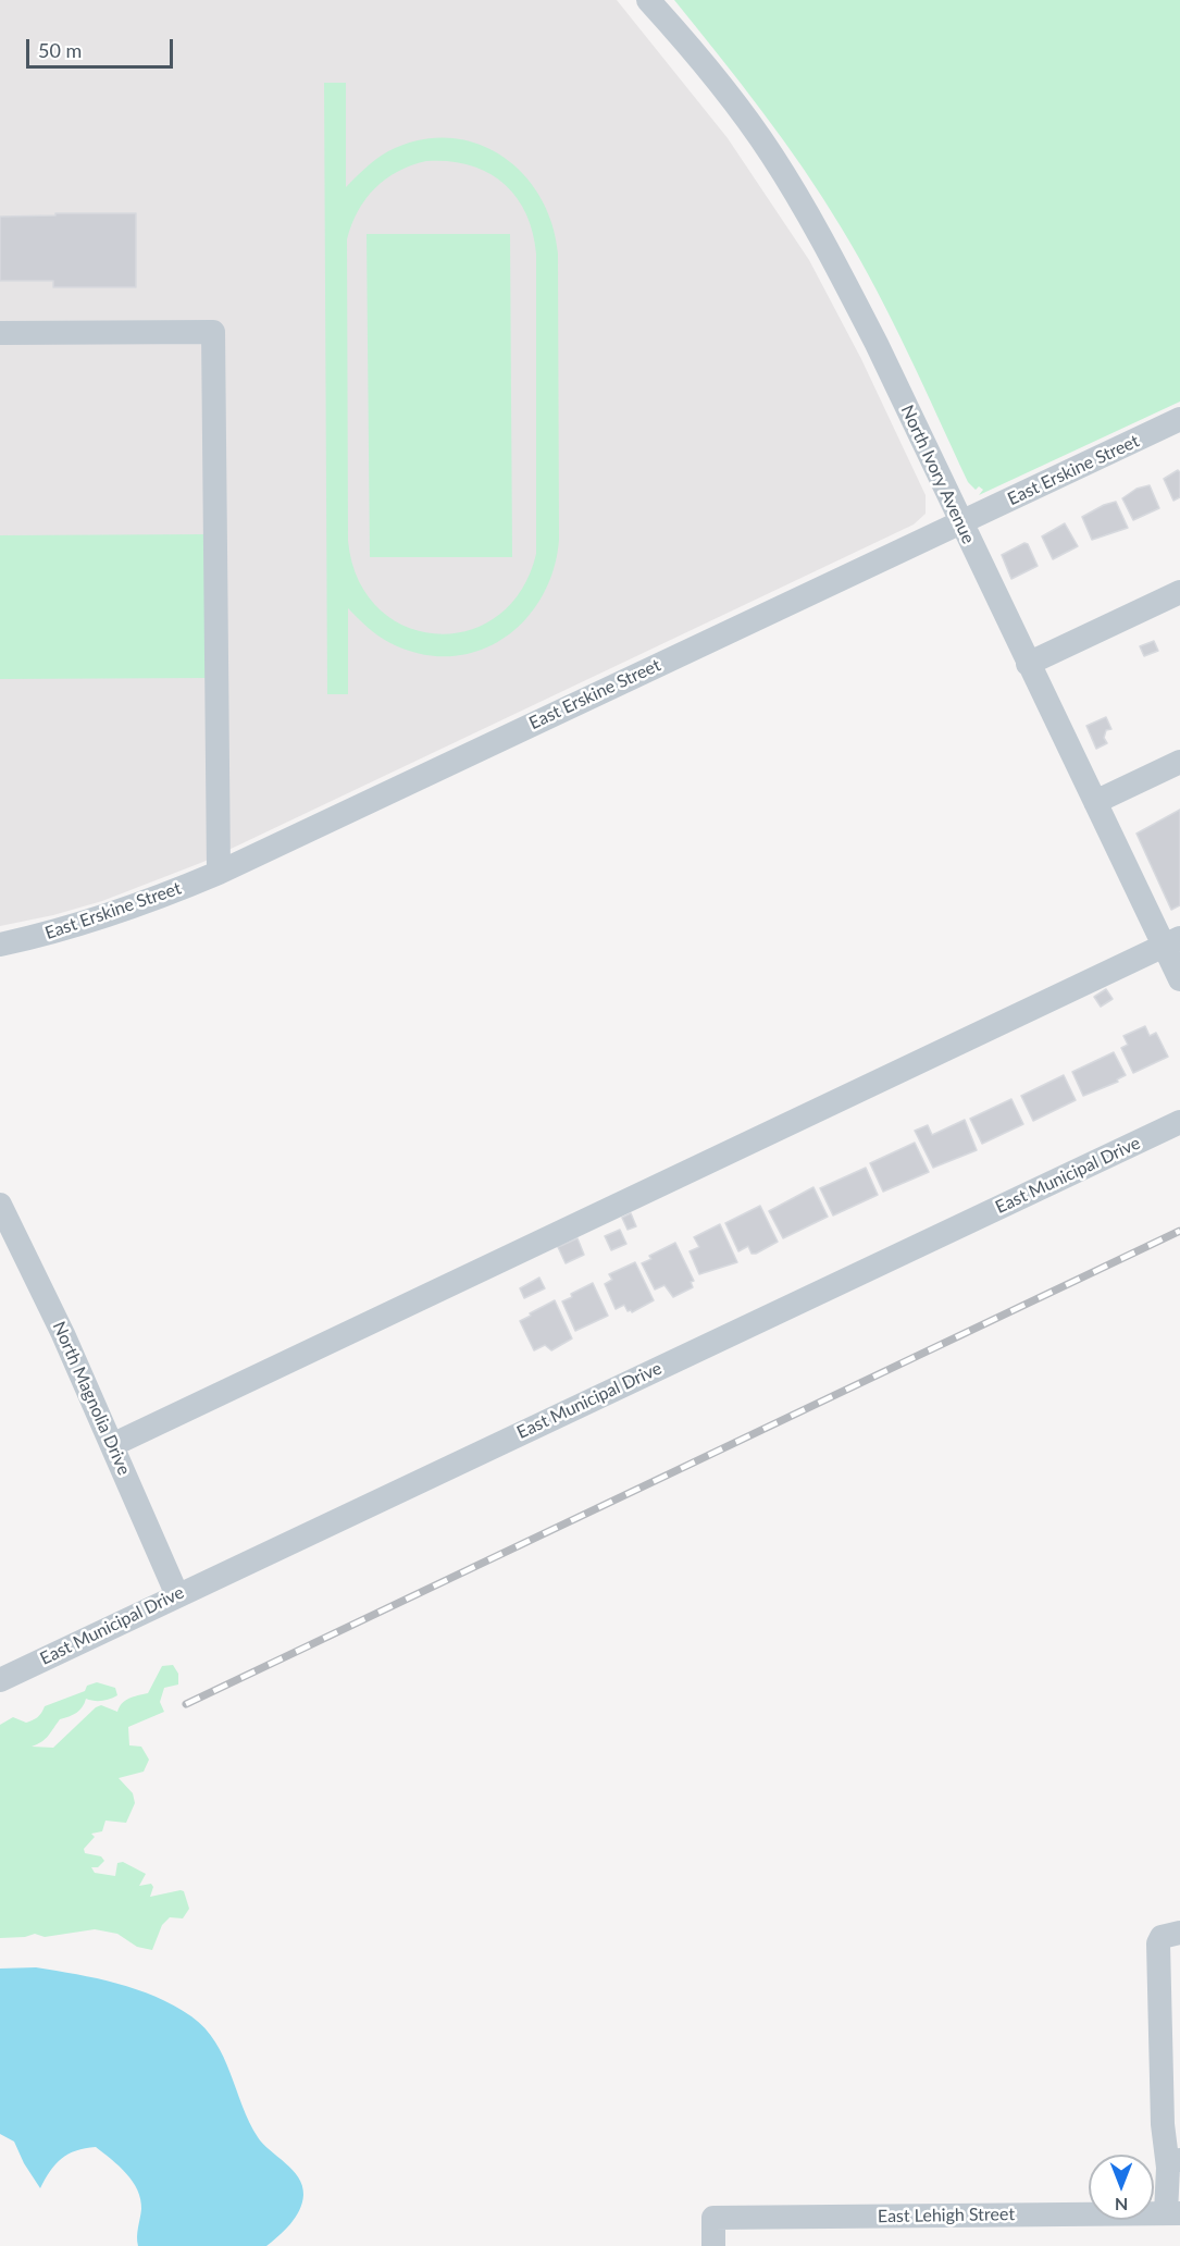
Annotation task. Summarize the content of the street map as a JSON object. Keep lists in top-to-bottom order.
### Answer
{
  "streets": {
    "street": [
      "East Erskine Street",
      "North Ivory Avenue",
      "East Municipal Drive",
      "North Magnolia Drive",
      "East Lehigh Street"
    ]
  },
  "crossings": [
    ["East Erskine Street", "North Ivory Avenue"],
    ["East Municipal Drive", "North Magnolia Drive"]
  ],
  "scale_bar": "50 m",
  "north": "bottom"
}
